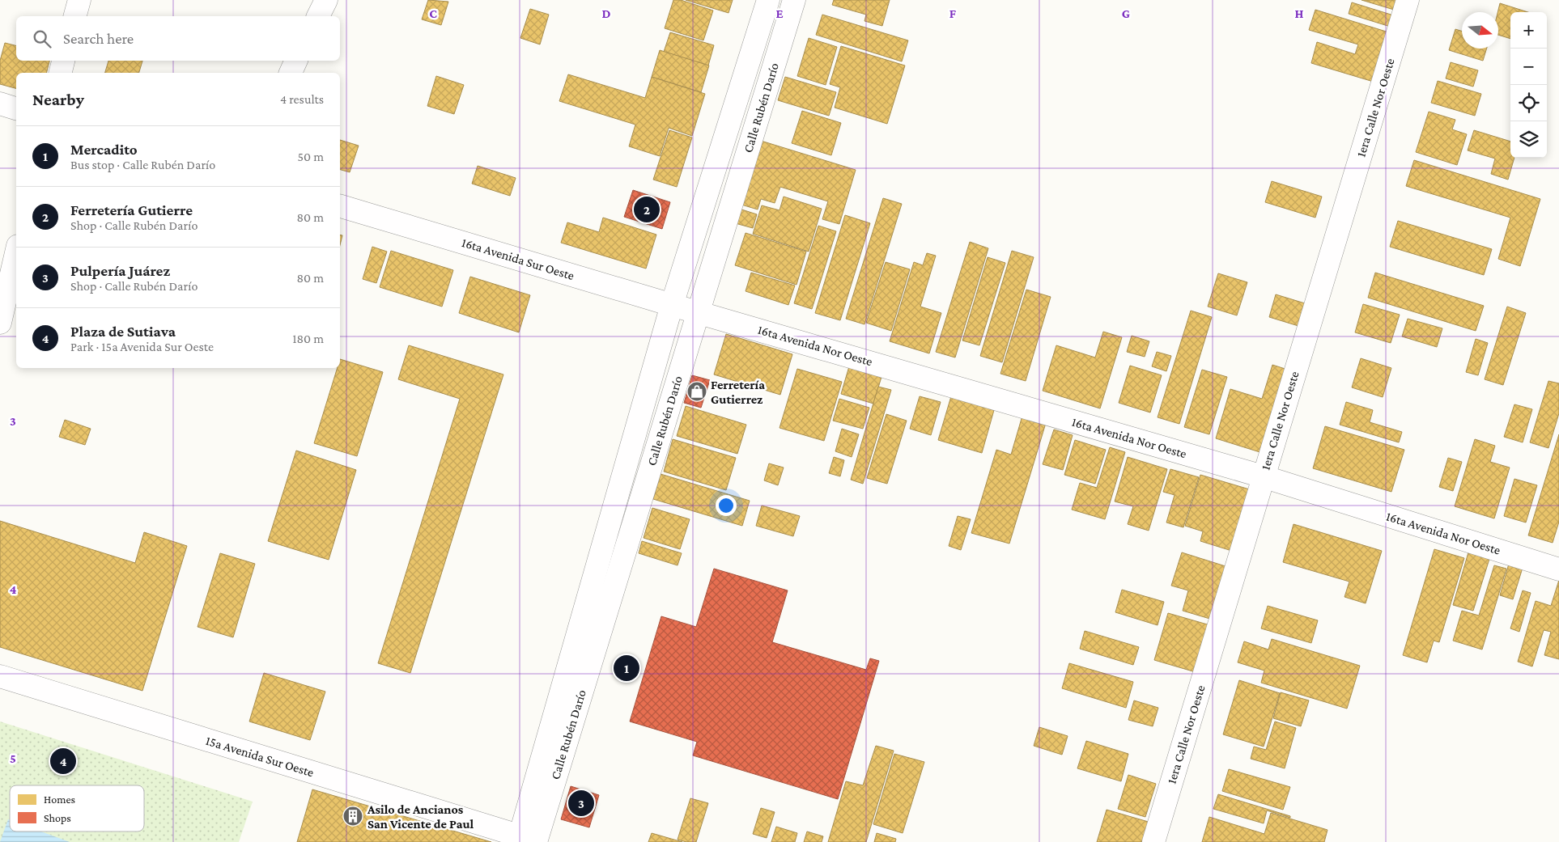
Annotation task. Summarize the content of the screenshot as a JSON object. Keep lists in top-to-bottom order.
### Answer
{
  "streets": {
    "street": [
      "Calle Rubén Darío",
      "1era Calle Nor Oeste",
      "16ta Avenida Sur Oeste",
      "16ta Avenida Nor Oeste",
      "15a Avenida Sur Oeste"
    ]
  },
  "crossings": [
    ["Calle Rubén Darío", "16ta Avenida Sur Oeste"],
    ["Calle Rubén Darío", "16ta Avenida Nor Oeste"],
    ["Calle Rubén Darío", "15a Avenida Sur Oeste"],
    ["1era Calle Nor Oeste", "16ta Avenida Nor Oeste"],
    ["16ta Avenida Sur Oeste", "16ta Avenida Nor Oeste"]
  ],
  "places": {
    "shop": ["Ferretería Gutierrez"],
    "building": ["Asilo de Ancianos San Vicente de Paul"]
  },
  "legend": ["Homes", "Shops"],
  "north": "right",
  "page": {
    "map_buttons": ["+", "−"],
    "search": "Search here",
    "heading": ["Nearby", "4 results"],
    "list": [
      {
        "mark": "1",
        "name": "Mercadito",
        "note": "Bus stop · Calle Rubén Darío",
        "value": "50 m"
      },
      {
        "mark": "2",
        "name": "Ferretería Gutierre",
        "note": "Shop · Calle Rubén Darío",
        "value": "80 m"
      },
      {
        "mark": "3",
        "name": "Pulpería Juárez",
        "note": "Shop · Calle Rubén Darío",
        "value": "80 m"
      },
      {
        "mark": "4",
        "name": "Plaza de Sutiava",
        "note": "Park · 15a Avenida Sur Oeste",
        "value": "180 m"
      }
    ],
    "pins": [
      "2",
      "1",
      "4",
      "3"
    ]
  },
  "grid": {
    "columns": [
      "C",
      "D",
      "E",
      "F",
      "G",
      "H"
    ],
    "rows": ["3", "4", "5"]
  }
}
